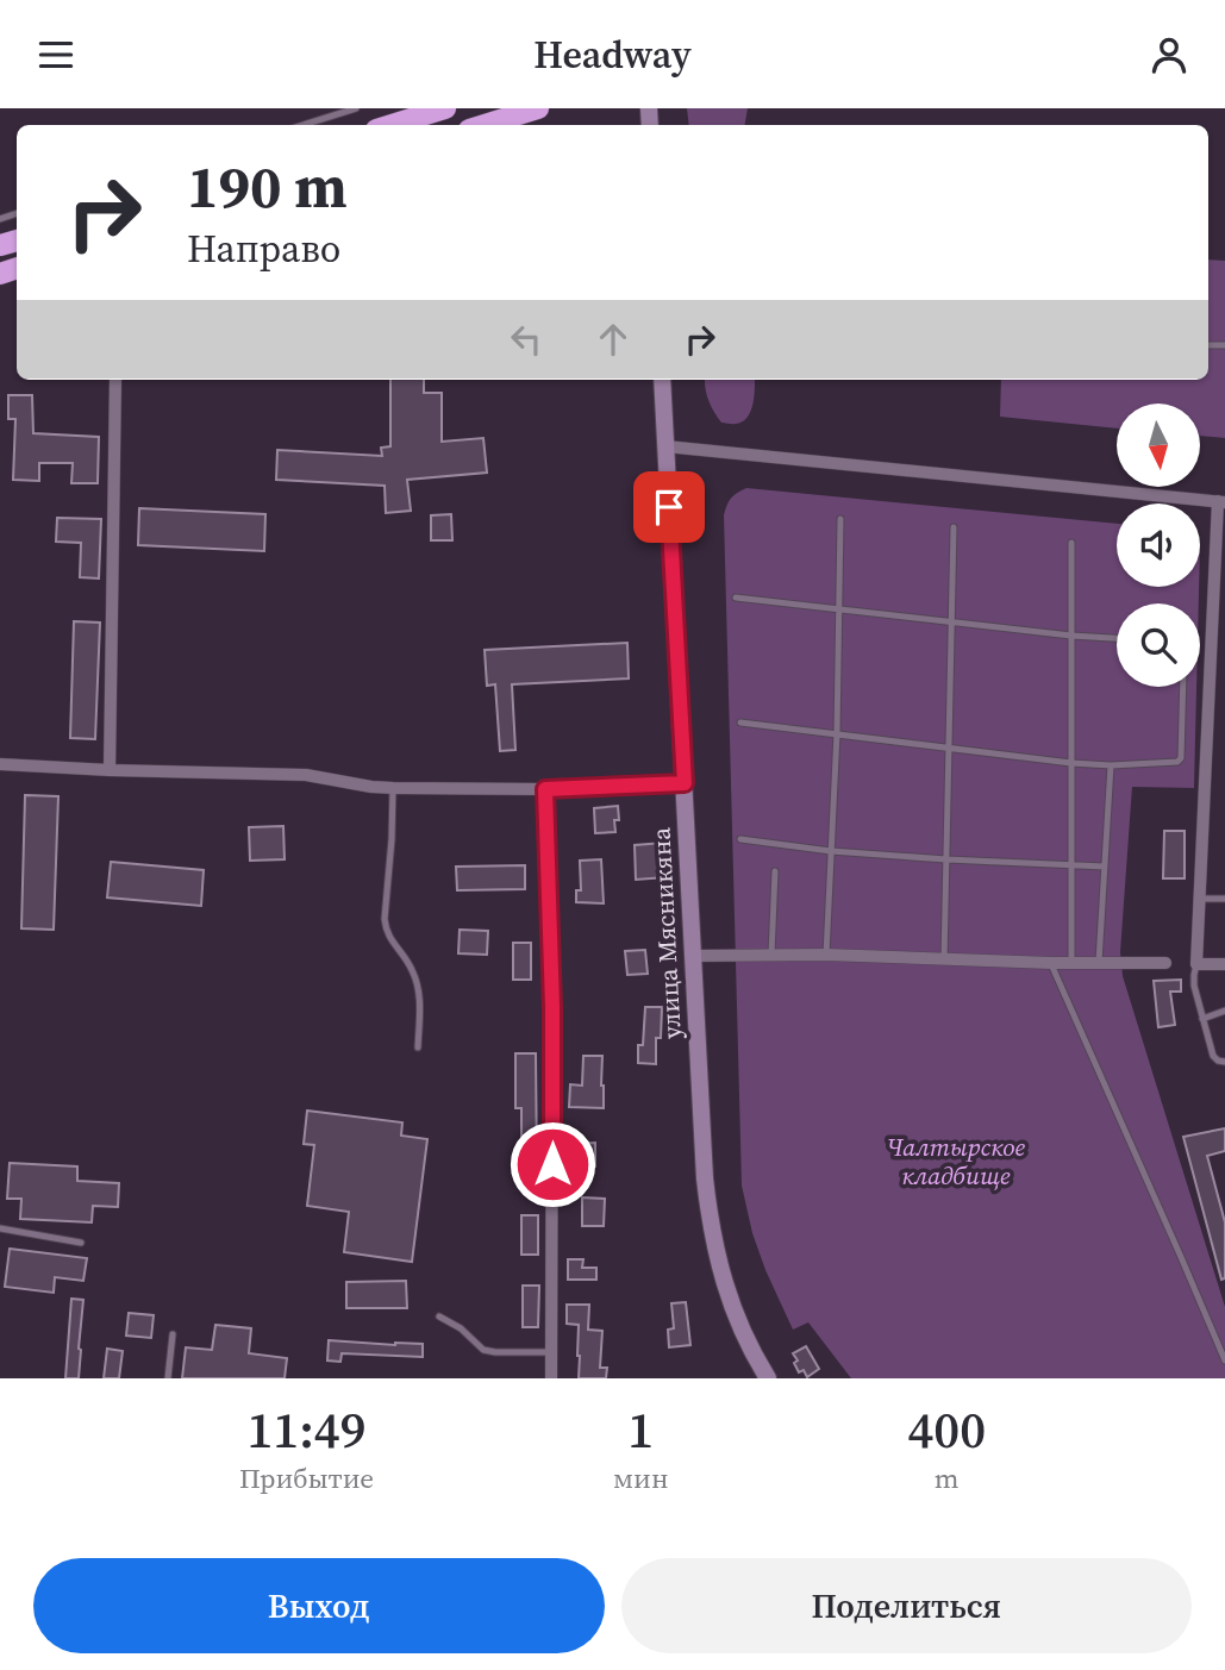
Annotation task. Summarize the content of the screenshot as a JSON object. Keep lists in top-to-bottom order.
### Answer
{
  "streets": {
    "street": ["улица Мясникяна"]
  },
  "parks": ["Чалтырское кладбище"],
  "north": "bottom",
  "page": {
    "header": "Headway",
    "turn": ["190 m", "Направо"],
    "eta": [
      "11:49",
      "Прибытие",
      "1",
      "мин",
      "400",
      "m"
    ],
    "buttons": ["Выход", "Поделиться"]
  }
}
